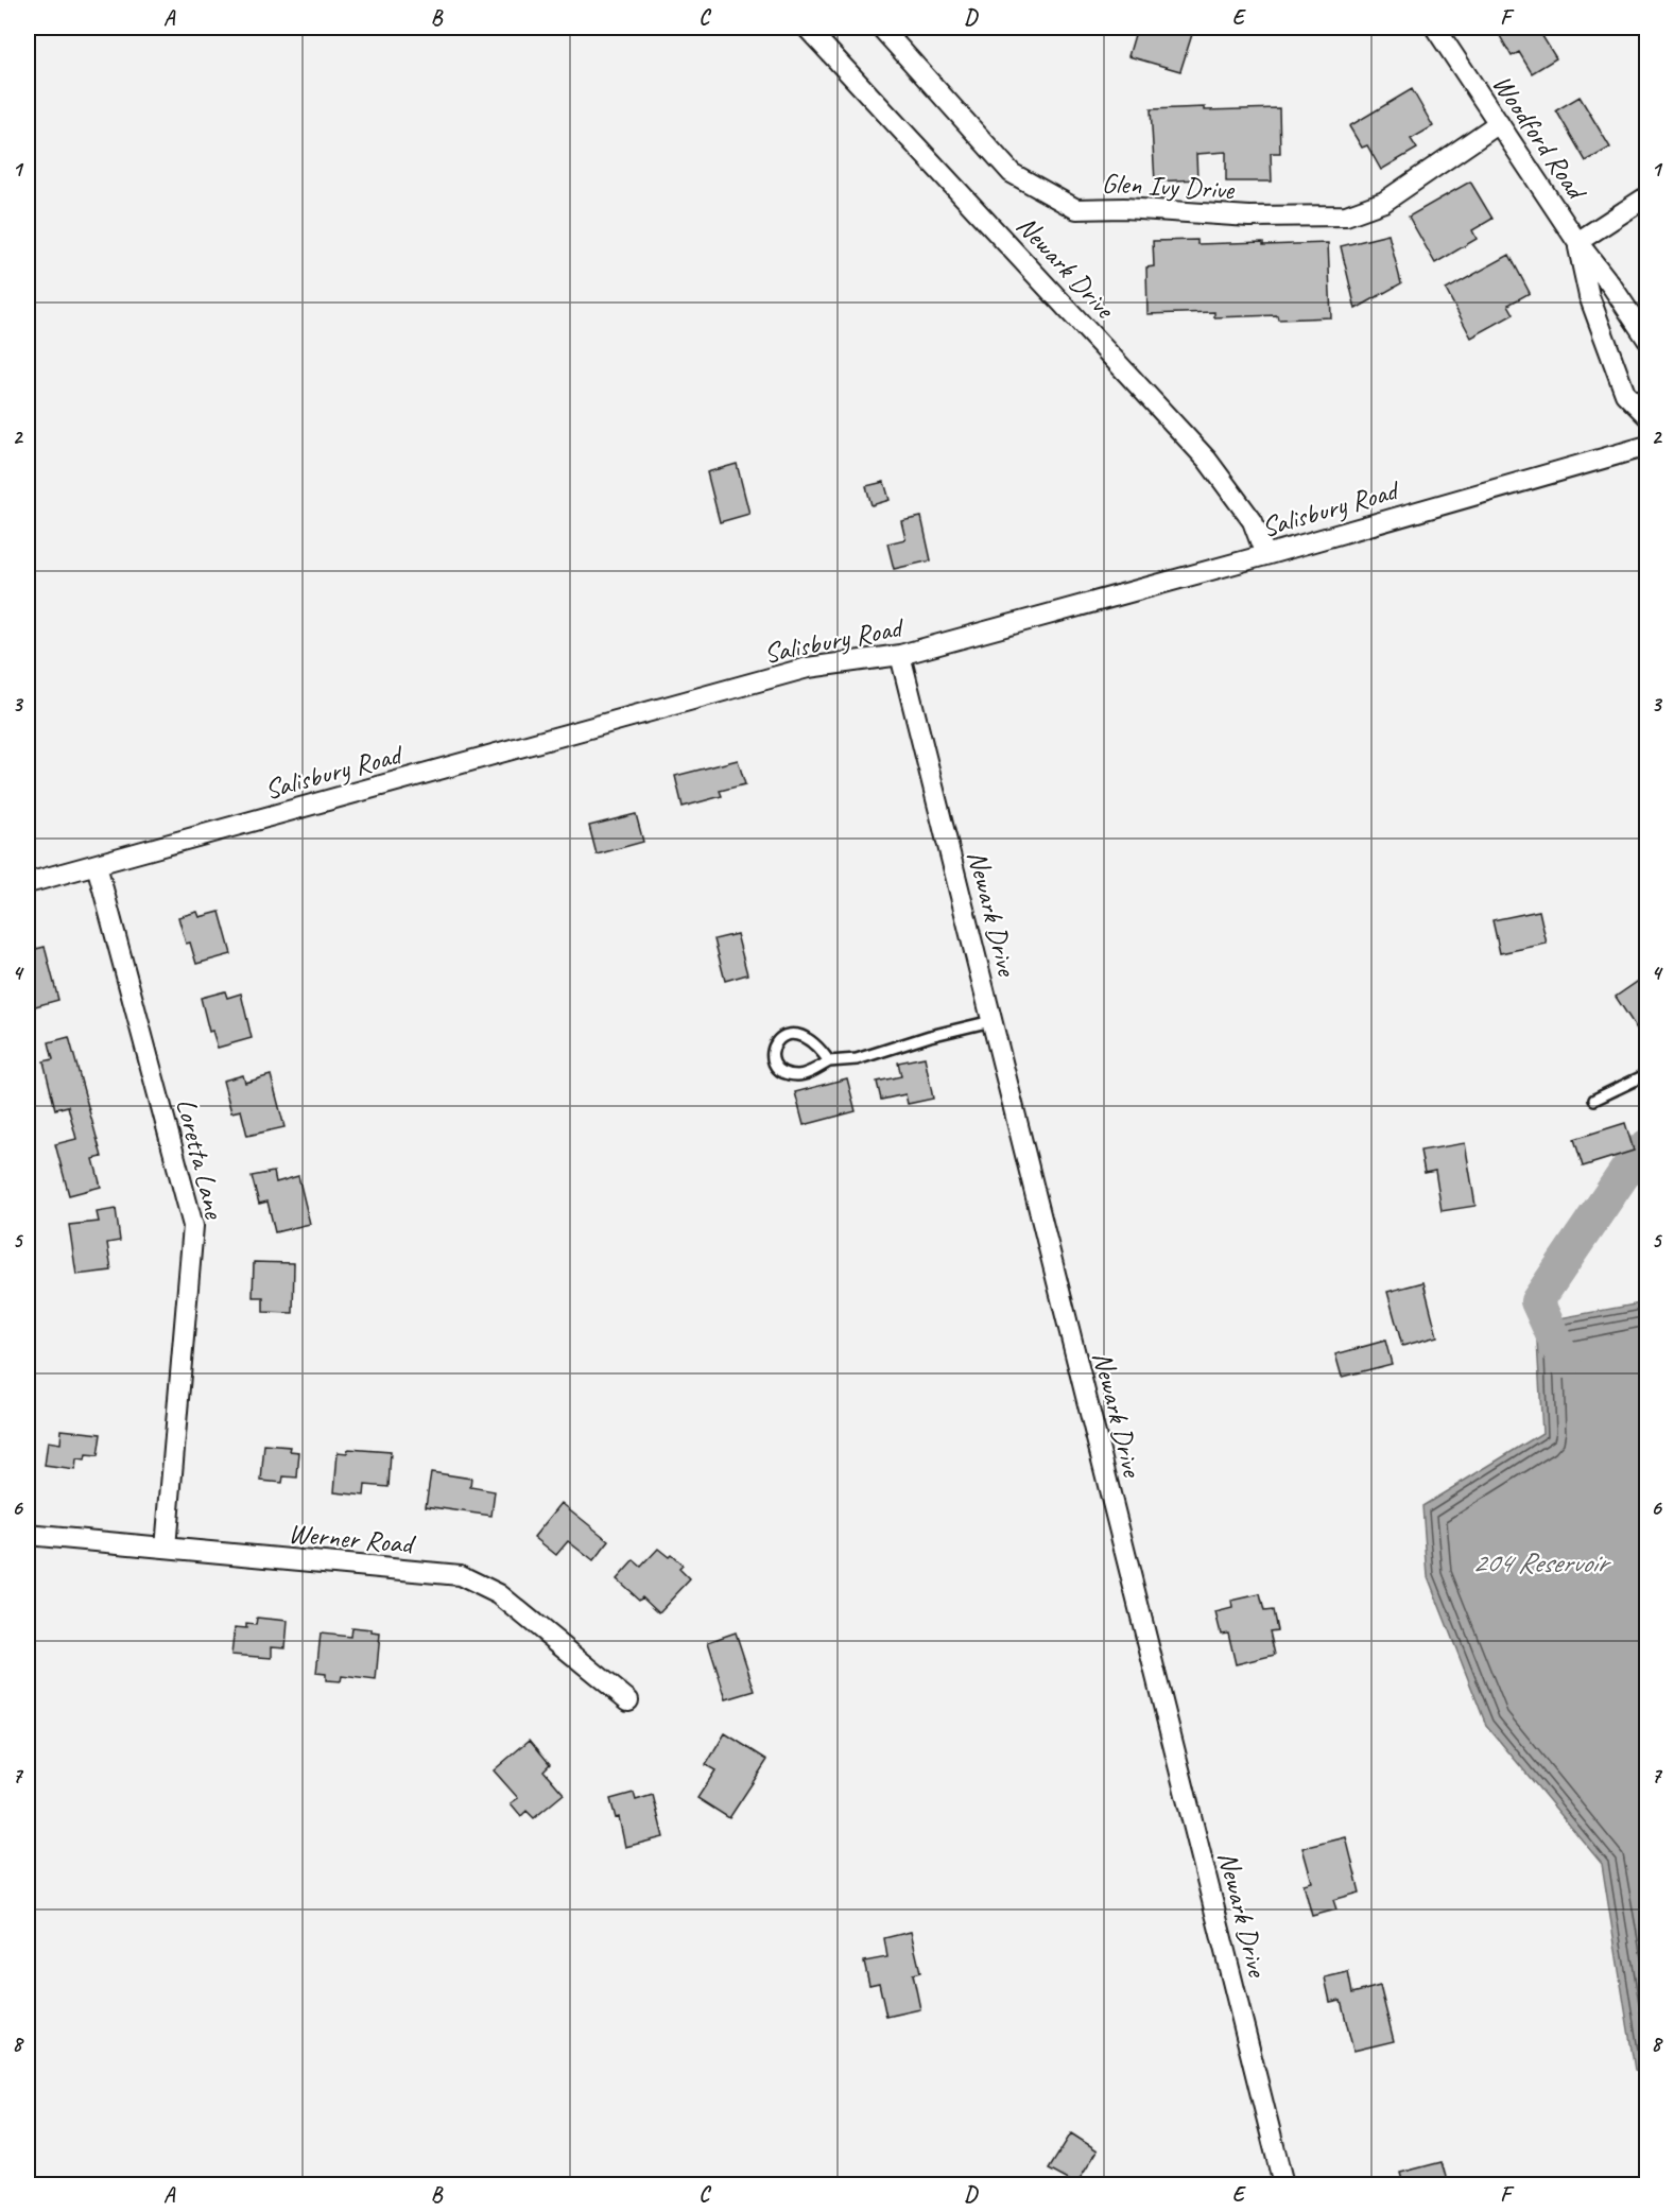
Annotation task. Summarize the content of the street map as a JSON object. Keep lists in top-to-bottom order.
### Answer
{
  "streets": {
    "street": [
      "Woodford Road",
      "Glen Ivy Drive",
      "Newark Drive",
      "Salisbury Road",
      "Loretta Lane",
      "Werner Road"
    ]
  },
  "crossings": [
    ["Woodford Road", "Glen Ivy Drive"],
    ["Newark Drive", "Salisbury Road"],
    ["Salisbury Road", "Loretta Lane"],
    ["Loretta Lane", "Werner Road"]
  ],
  "water": ["204 Reservoir"],
  "grid": {
    "columns": [
      "A",
      "B",
      "C",
      "D",
      "E",
      "F"
    ],
    "rows": [
      "1",
      "2",
      "3",
      "4",
      "5",
      "6",
      "7",
      "8"
    ]
  }
}
